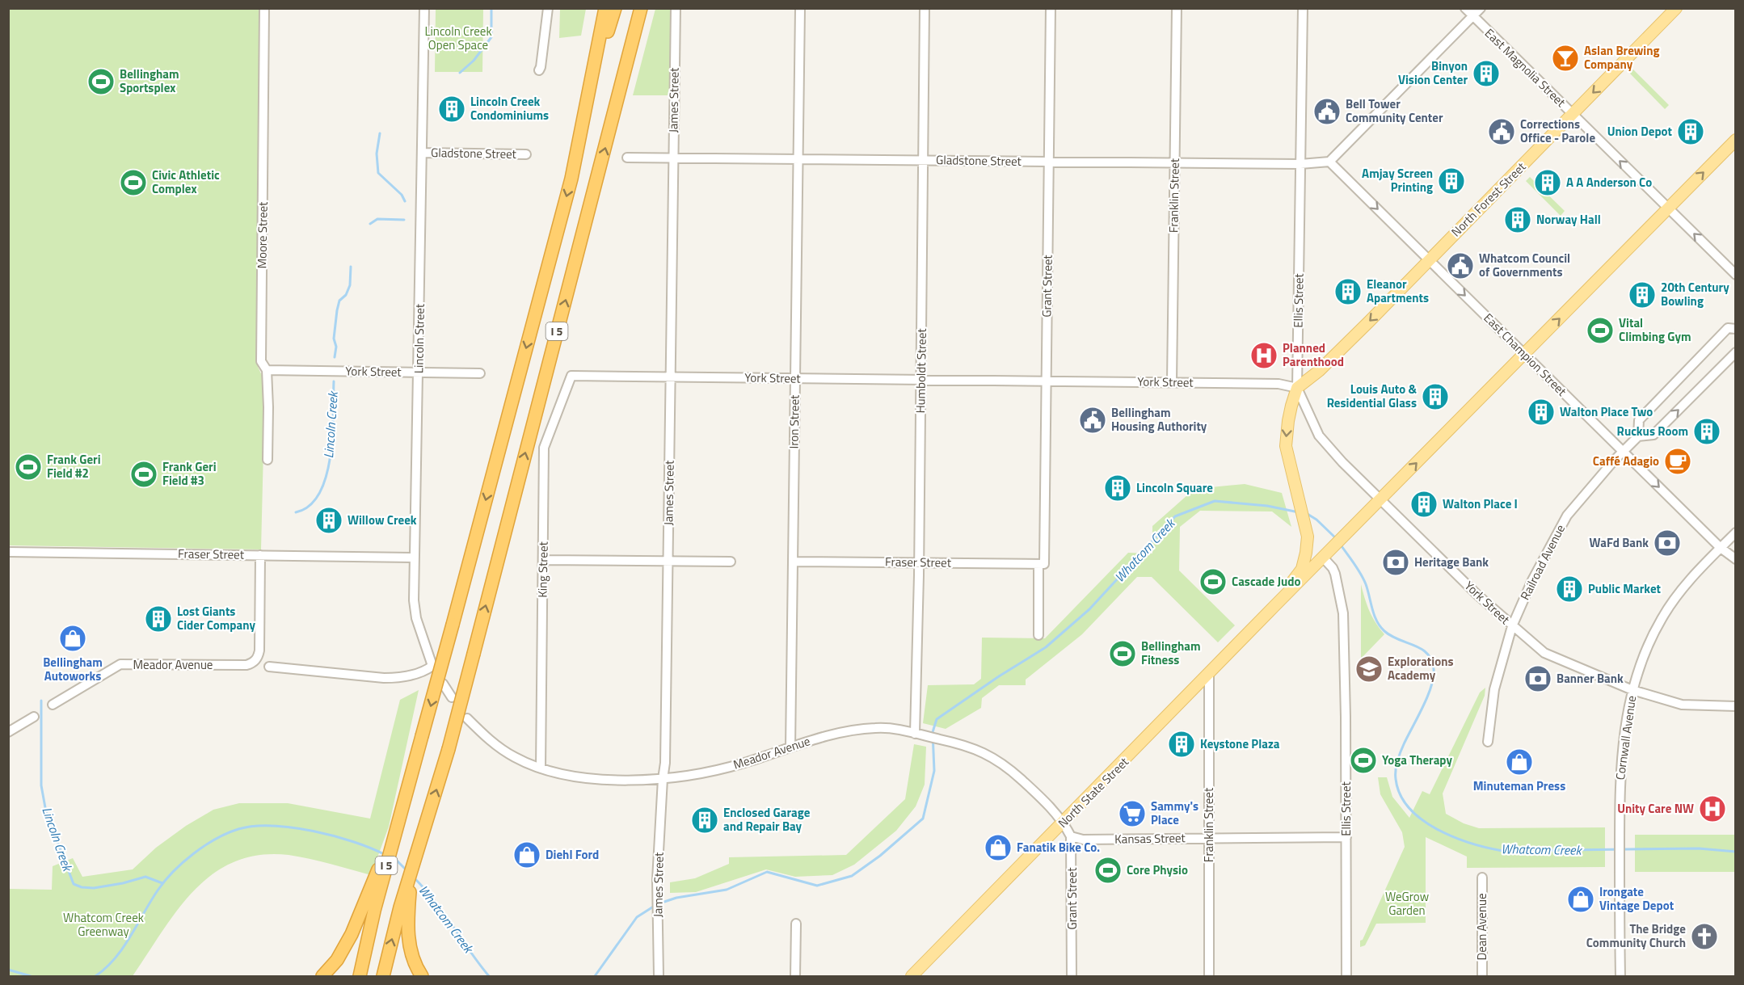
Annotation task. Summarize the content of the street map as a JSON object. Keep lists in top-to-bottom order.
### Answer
{
  "streets": {
    "highway": ["I 5"],
    "main road": ["North Forest Street", "Ellis Street", "North State Street"],
    "street": [
      "East Magnolia Street",
      "James Street",
      "Gladstone Street",
      "Franklin Street",
      "Moore Street",
      "Grant Street",
      "Lincoln Street",
      "East Champion Street",
      "Humboldt Street",
      "York Street",
      "Iron Street",
      "Fraser Street",
      "Railroad Avenue",
      "King Street",
      "Meador Avenue",
      "Cornwall Avenue",
      "Kansas Street",
      "Dean Avenue"
    ]
  },
  "crossings": [
    ["East Magnolia Street", "North Forest Street"],
    ["James Street", "Gladstone Street"],
    ["James Street", "York Street"],
    ["James Street", "Meador Avenue"],
    ["Gladstone Street", "Franklin Street"],
    ["Gladstone Street", "Grant Street"],
    ["Gladstone Street", "Ellis Street"],
    ["Gladstone Street", "Lincoln Street"],
    ["Gladstone Street", "East Champion Street"],
    ["Gladstone Street", "Humboldt Street"],
    ["Gladstone Street", "Iron Street"],
    ["Franklin Street", "York Street"],
    ["Franklin Street", "North State Street"],
    ["Franklin Street", "Kansas Street"],
    ["North Forest Street", "Ellis Street"],
    ["North Forest Street", "East Champion Street"],
    ["North Forest Street", "York Street"],
    ["Moore Street", "York Street"],
    ["Grant Street", "York Street"],
    ["Grant Street", "Fraser Street"],
    ["Grant Street", "Meador Avenue"],
    ["Grant Street", "North State Street"],
    ["Grant Street", "Kansas Street"],
    ["Ellis Street", "York Street"],
    ["Ellis Street", "North State Street"],
    ["Ellis Street", "Kansas Street"],
    ["Lincoln Street", "York Street"],
    ["Lincoln Street", "Fraser Street"],
    ["East Champion Street", "Railroad Avenue"],
    ["East Champion Street", "Cornwall Avenue"],
    ["Humboldt Street", "York Street"],
    ["Humboldt Street", "Fraser Street"],
    ["Humboldt Street", "Meador Avenue"],
    ["York Street", "Iron Street"],
    ["York Street", "Railroad Avenue"],
    ["York Street", "King Street"],
    ["York Street", "Cornwall Avenue"],
    ["Iron Street", "Fraser Street"],
    ["Iron Street", "Meador Avenue"],
    ["Fraser Street", "Meador Avenue"],
    ["King Street", "Meador Avenue"],
    ["Meador Avenue", "North State Street"]
  ],
  "one_way": ["East Magnolia Street", "North Forest Street", "East Champion Street"],
  "water": ["Lincoln Creek", "Whatcom Creek"],
  "parks": ["Lincoln Creek Open Space", "WeGrow Garden", "Whatcom Creek Greenway"],
  "places": {
    "bar": ["Aslan Brewing Company"],
    "building": [
      "Binyon Vision Center",
      "Lincoln Creek Condominiums",
      "Union Depot",
      "Amjay Screen Printing",
      "A A Anderson Co",
      "Norway Hall",
      "Eleanor Apartments",
      "20th Century Bowling",
      "Louis Auto & Residential Glass",
      "Walton Place Two",
      "Ruckus Room",
      "Lincoln Square",
      "Walton Place I",
      "Willow Creek",
      "Public Market",
      "Lost Giants Cider Company",
      "Keystone Plaza",
      "Enclosed Garage and Repair Bay"
    ],
    "sports": [
      "Bellingham Sportsplex",
      "Civic Athletic Complex",
      "Vital Climbing Gym",
      "Frank Geri Field #2",
      "Frank Geri Field #3",
      "Cascade Judo",
      "Bellingham Fitness",
      "Yoga Therapy",
      "Core Physio"
    ],
    "public building": [
      "Bell Tower Community Center",
      "Corrections Office - Parole",
      "Whatcom Council of Governments",
      "Bellingham Housing Authority"
    ],
    "hospital": ["Planned Parenthood", "Unity Care NW"],
    "cafe": ["Caffé Adagio"],
    "bank": ["WaFd Bank", "Heritage Bank", "Banner Bank"],
    "shop": [
      "Bellingham Autoworks",
      "Minuteman Press",
      "Fanatik Bike Co.",
      "Diehl Ford",
      "Irongate Vintage Depot"
    ],
    "school or university": ["Explorations Academy"],
    "supermarket": ["Sammy's Place"],
    "church": ["The Bridge Community Church"]
  }
}
